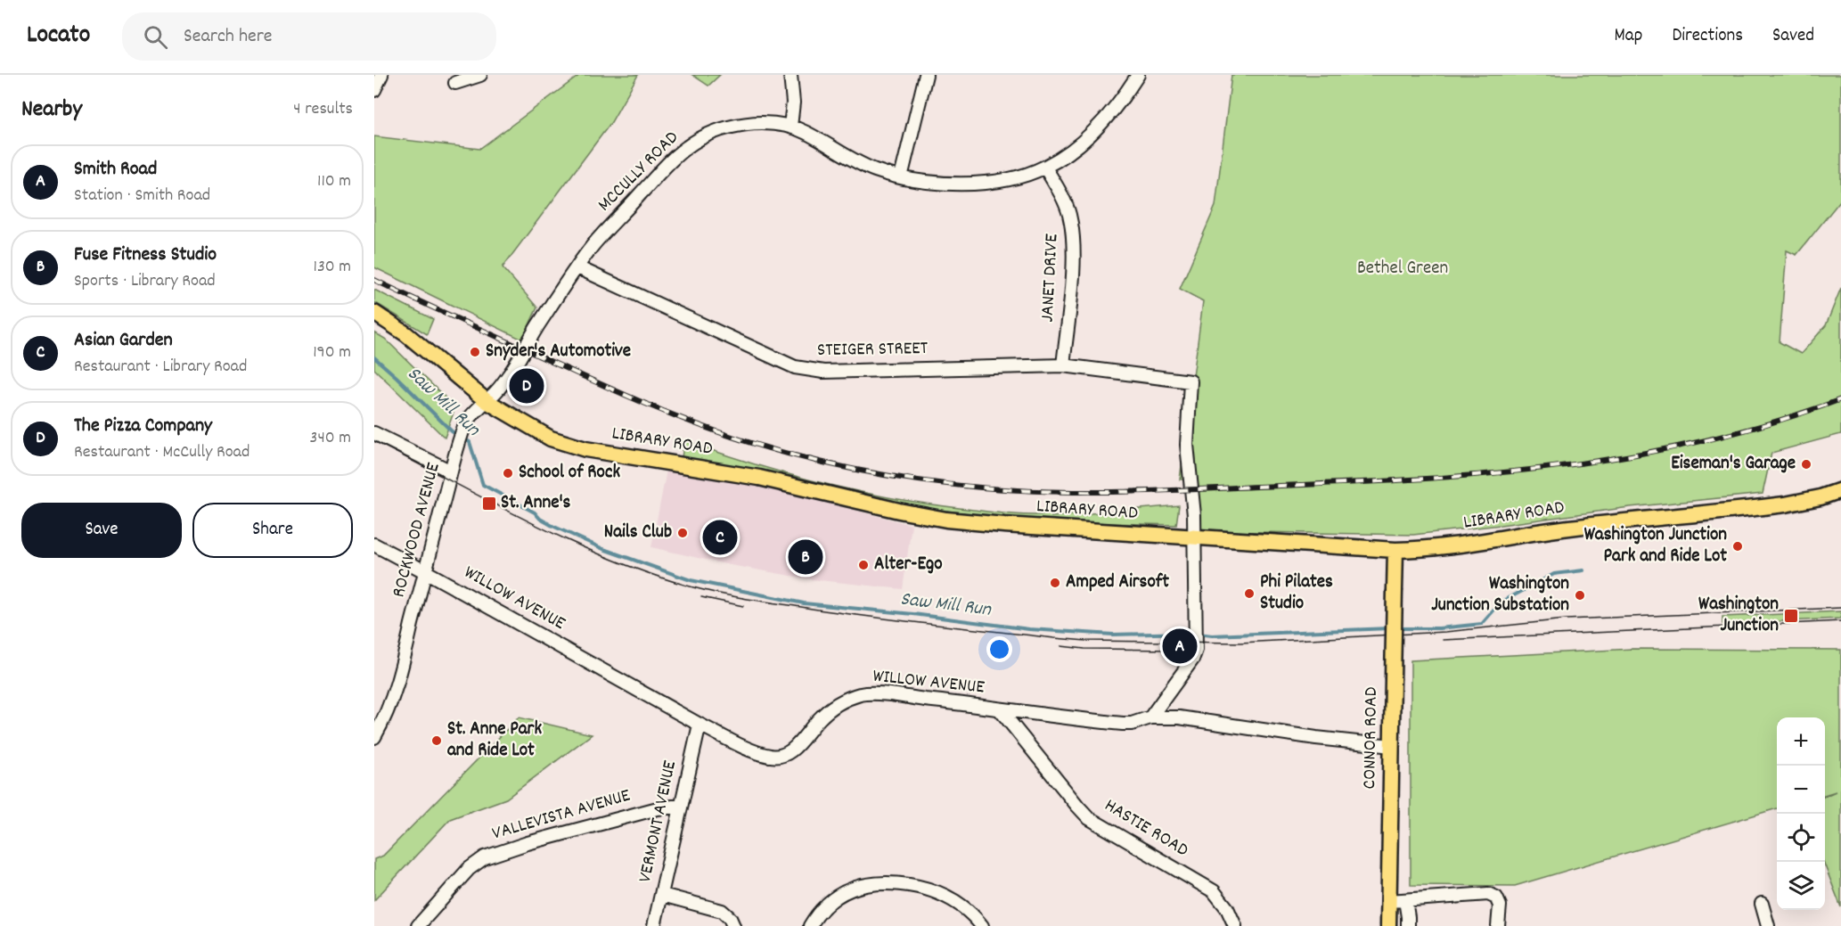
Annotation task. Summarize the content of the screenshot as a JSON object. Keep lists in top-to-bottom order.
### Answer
{
  "streets": {
    "main road": ["LIBRARY ROAD", "CONNOR ROAD"],
    "street": [
      "MCCULLY ROAD",
      "JANET DRIVE",
      "STEIGER STREET",
      "ROCKWOOD AVENUE",
      "WILLOW AVENUE",
      "VALLEVISTA AVENUE",
      "VERMONT AVENUE",
      "HASTIE ROAD"
    ]
  },
  "crossings": [
    ["MCCULLY ROAD", "JANET DRIVE"],
    ["MCCULLY ROAD", "STEIGER STREET"],
    ["MCCULLY ROAD", "LIBRARY ROAD"],
    ["MCCULLY ROAD", "ROCKWOOD AVENUE"],
    ["JANET DRIVE", "STEIGER STREET"],
    ["STEIGER STREET", "LIBRARY ROAD"],
    ["LIBRARY ROAD", "ROCKWOOD AVENUE"],
    ["LIBRARY ROAD", "CONNOR ROAD"],
    ["ROCKWOOD AVENUE", "WILLOW AVENUE"],
    ["WILLOW AVENUE", "CONNOR ROAD"],
    ["WILLOW AVENUE", "VERMONT AVENUE"],
    ["WILLOW AVENUE", "HASTIE ROAD"],
    ["VALLEVISTA AVENUE", "VERMONT AVENUE"]
  ],
  "water": ["Saw Mill Run"],
  "parks": ["Bethel Green"],
  "places": {
    "other": [
      "Snyder's Automotive",
      "Eiseman's Garage",
      "School of Rock",
      "Nails Club",
      "Washington Junction Park and Ride Lot",
      "Alter-Ego",
      "Amped Airsoft",
      "Phi Pilates Studio",
      "Washington Junction Substation",
      "St. Anne Park and Ride Lot"
    ],
    "transit": ["St. Anne's", "Washington Junction"]
  },
  "page": {
    "header": "Locato",
    "search": "Search here",
    "nav": ["Map", "Directions", "Saved"],
    "heading": ["Nearby", "4 results"],
    "list": [
      {
        "mark": "A",
        "name": "Smith Road",
        "note": "Station · Smith Road",
        "value": "110 m"
      },
      {
        "mark": "B",
        "name": "Fuse Fitness Studio",
        "note": "Sports · Library Road",
        "value": "130 m"
      },
      {
        "mark": "C",
        "name": "Asian Garden",
        "note": "Restaurant · Library Road",
        "value": "190 m"
      },
      {
        "mark": "D",
        "name": "The Pizza Company",
        "note": "Restaurant · McCully Road",
        "value": "340 m"
      }
    ],
    "pins": [
      "D",
      "C",
      "B",
      "A"
    ],
    "buttons": ["Save", "Share"],
    "map_buttons": ["+", "−"]
  }
}
